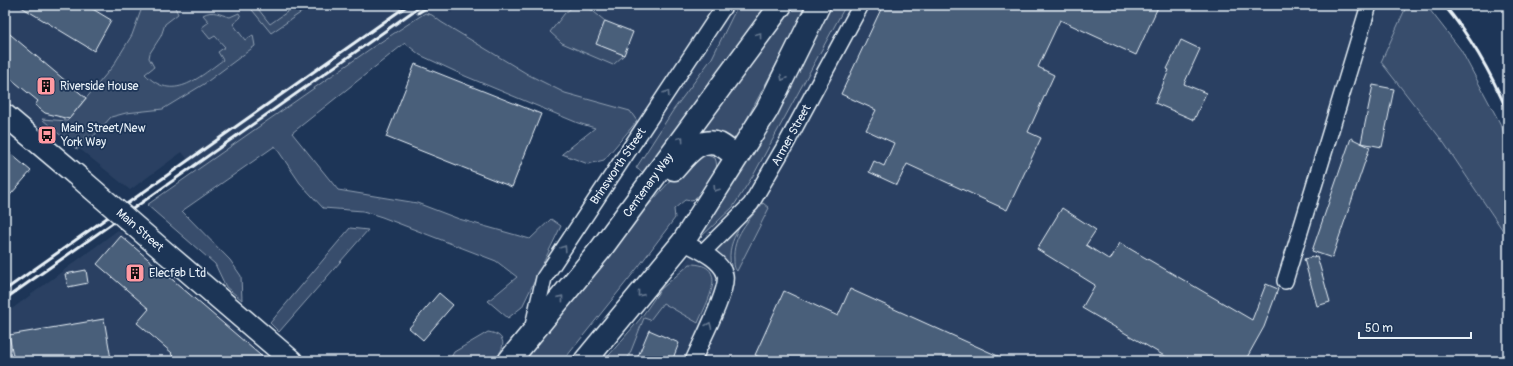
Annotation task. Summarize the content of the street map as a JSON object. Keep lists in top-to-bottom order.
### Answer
{
  "streets": {
    "main road": ["Centenary Way"],
    "street": ["Armer Street", "Brinsworth Street", "Main Street"]
  },
  "crossings": [
    ["Brinsworth Street", "Centenary Way"]
  ],
  "one_way": ["Brinsworth Street"],
  "places": {
    "building": ["Riverside House", "Elecfab Ltd"],
    "bus stop": ["Main Street/New York Way"]
  },
  "scale_bar": "50 m"
}
